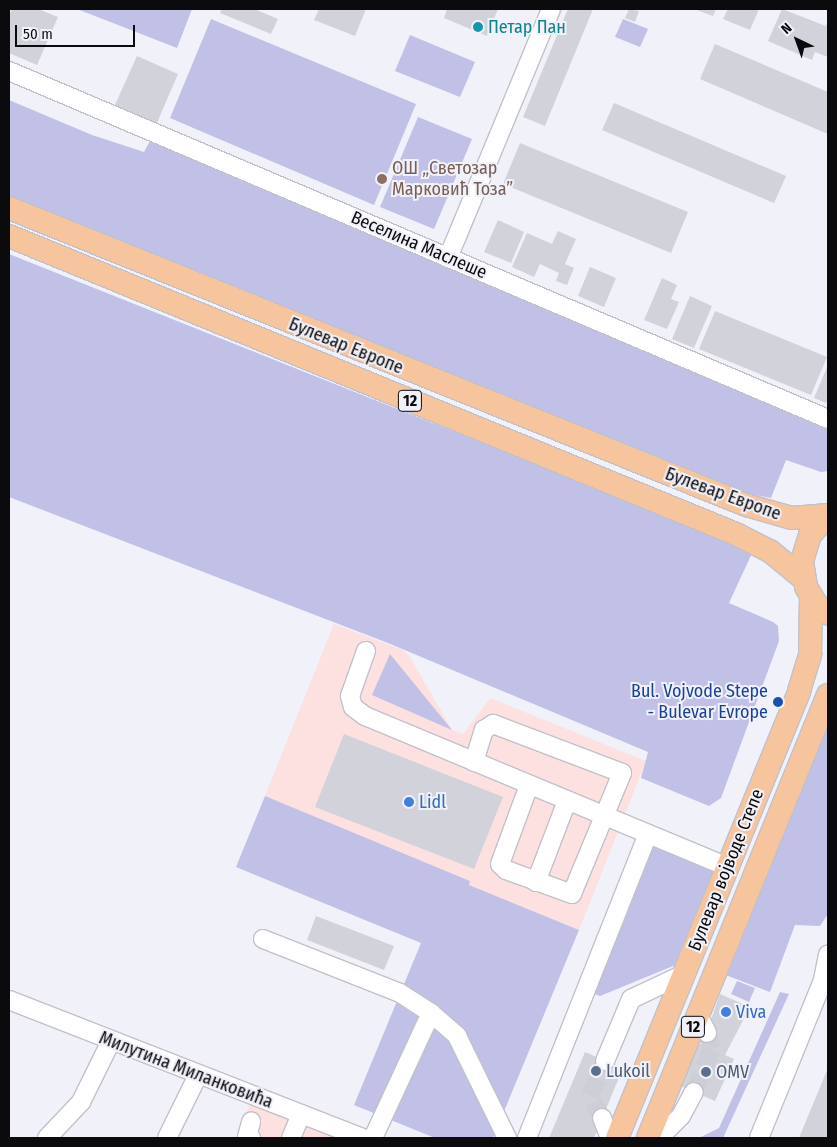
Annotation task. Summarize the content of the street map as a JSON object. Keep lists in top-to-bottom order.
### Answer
{
  "streets": {
    "main road": ["Булевар Европе", "12", "Булевар војводе Степе"],
    "street": ["Веселина Маслеше", "Милутина Миланковића"]
  },
  "crossings": [
    ["Булевар Европе", "12"],
    ["Булевар Европе", "Булевар војводе Степе"],
    ["12", "Булевар војводе Степе"]
  ],
  "places": [
    "Петар Пан",
    "ОШ „Светозар Марковић Тоза”",
    "Bul. Vojvode Stepe - Bulevar Evrope",
    "Lidl",
    "Viva",
    "Lukoil",
    "OMV"
  ],
  "scale_bar": "50 m",
  "north": "top left"
}
